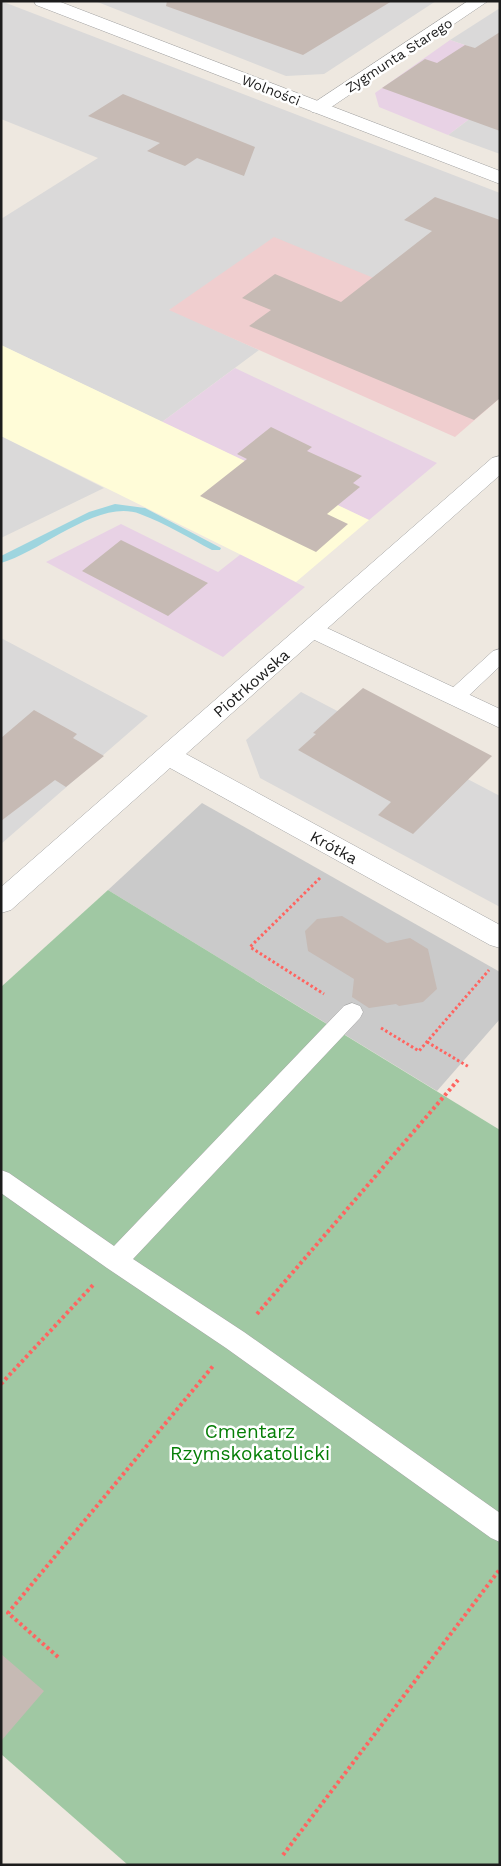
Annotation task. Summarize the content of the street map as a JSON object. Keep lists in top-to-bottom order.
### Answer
{
  "streets": {
    "street": [
      "Zygmunta Starego",
      "Wolności",
      "Piotrkowska",
      "Krótka"
    ]
  },
  "crossings": [
    ["Zygmunta Starego", "Wolności"],
    ["Piotrkowska", "Krótka"]
  ],
  "parks": ["Cmentarz Rzymskokatolicki"]
}
